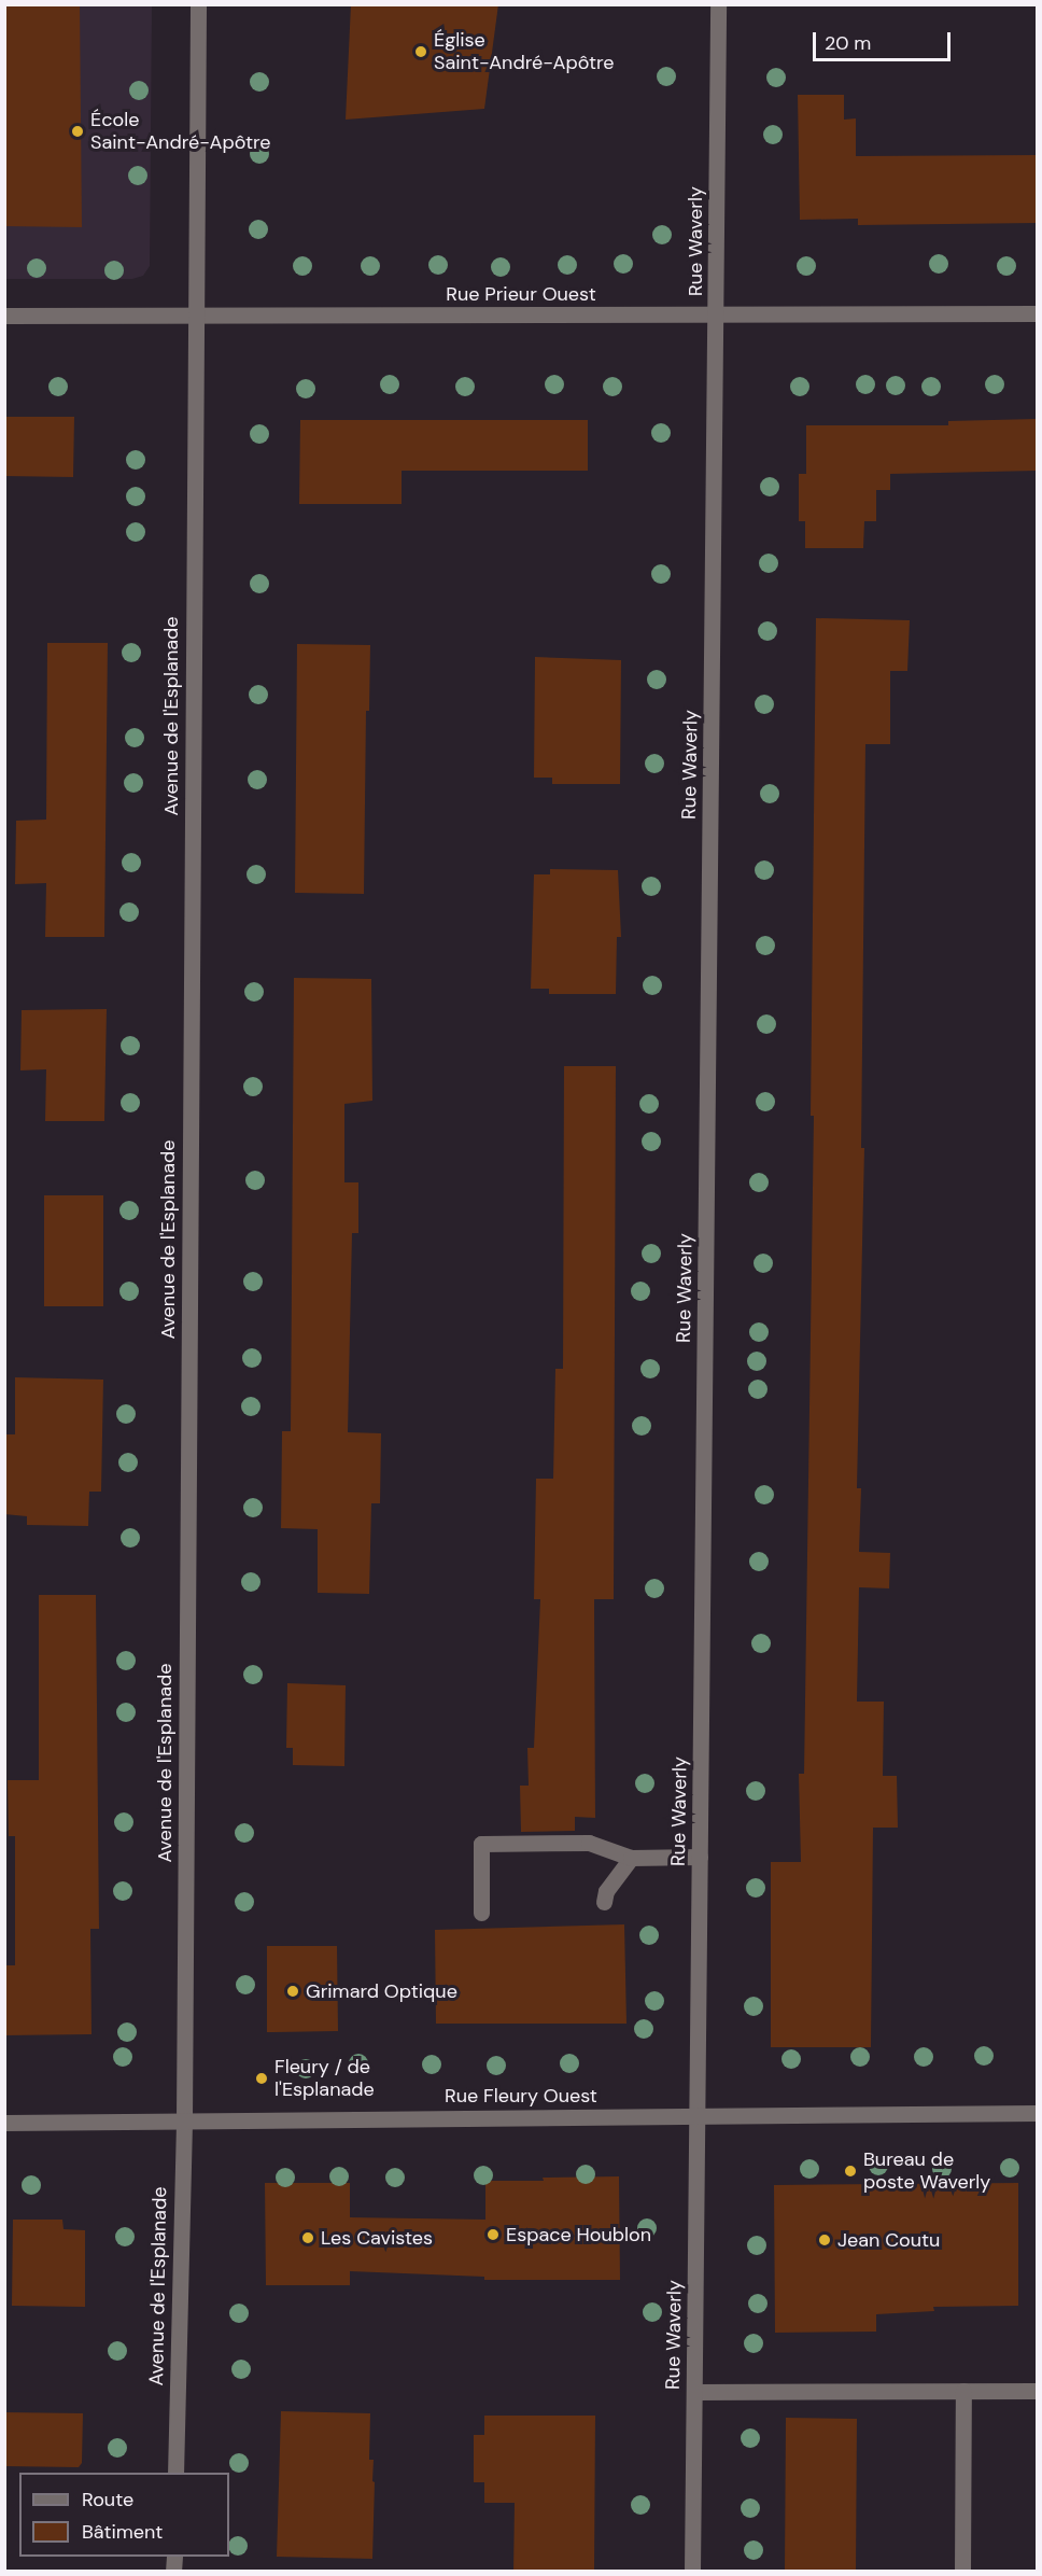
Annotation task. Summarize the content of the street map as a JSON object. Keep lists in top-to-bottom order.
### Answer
{
  "streets": {
    "street": [
      "Rue Waverly",
      "Rue Prieur Ouest",
      "Avenue de l'Esplanade",
      "Rue Fleury Ouest"
    ]
  },
  "crossings": [
    ["Rue Waverly", "Rue Prieur Ouest"],
    ["Rue Waverly", "Rue Fleury Ouest"],
    ["Rue Prieur Ouest", "Avenue de l'Esplanade"],
    ["Avenue de l'Esplanade", "Rue Fleury Ouest"]
  ],
  "places": [
    "Église Saint-André-Apôtre",
    "École Saint-André-Apôtre",
    "Grimard Optique",
    "Fleury / de l'Esplanade",
    "Bureau de poste Waverly",
    "Espace Houblon",
    "Les Cavistes",
    "Jean Coutu"
  ],
  "legend": ["Route", "Bâtiment"],
  "scale_bar": "20 m"
}
